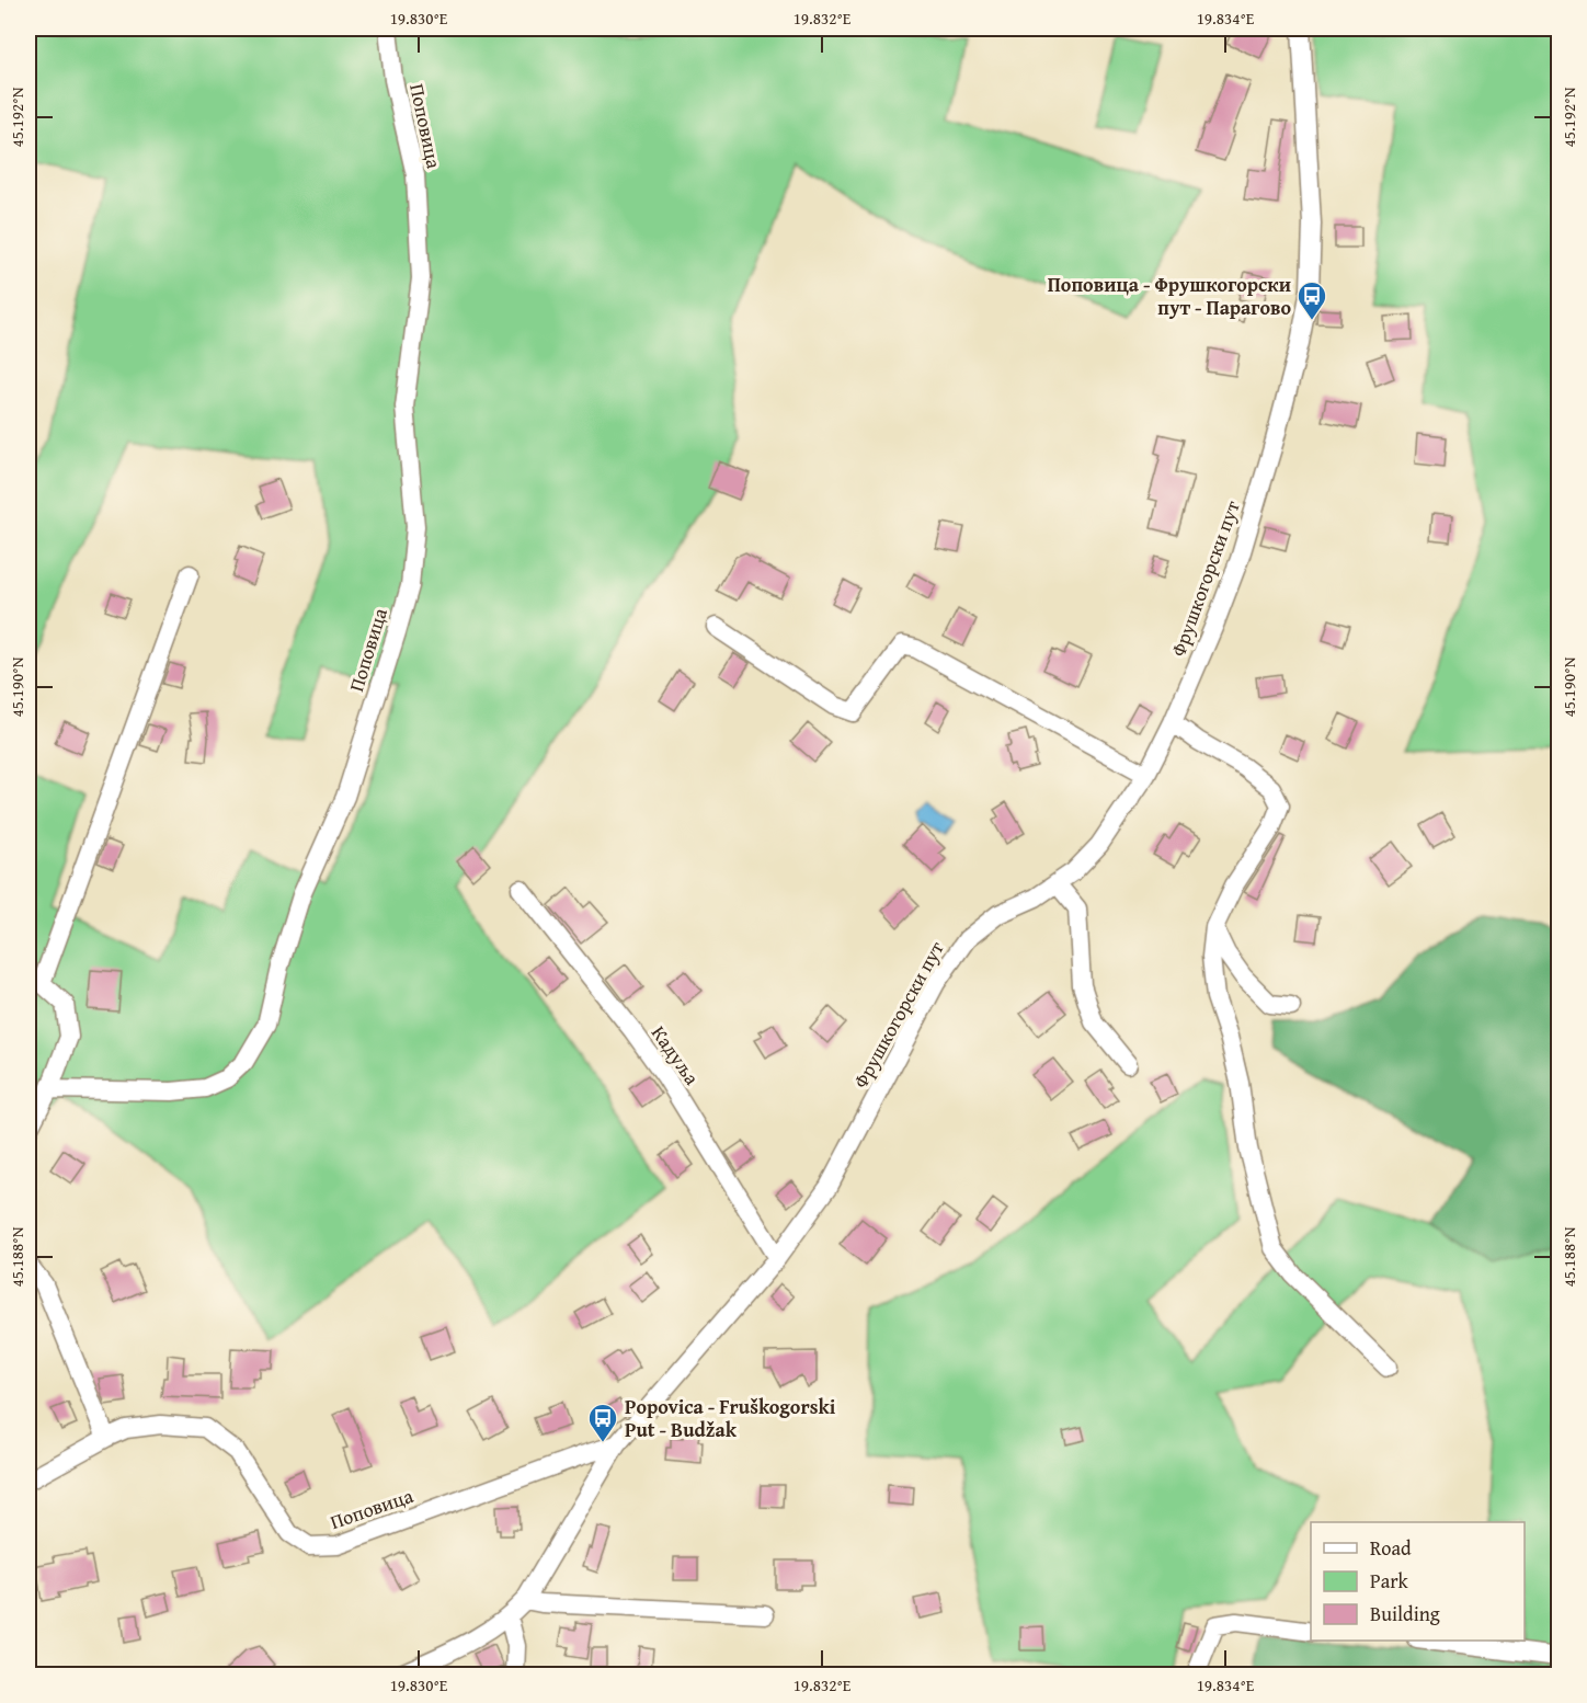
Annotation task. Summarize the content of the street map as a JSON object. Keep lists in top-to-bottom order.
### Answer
{
  "streets": {
    "street": ["Поповица", "Фрушкогорски пут", "Кадуља"]
  },
  "crossings": [
    ["Поповица", "Фрушкогорски пут"],
    ["Фрушкогорски пут", "Кадуља"]
  ],
  "places": {
    "bus stop": ["Поповица - Фрушкогорски пут - Парагово", "Popovica - Fruškogorski Put - Budžak"]
  },
  "legend": ["Road", "Park", "Building"],
  "coordinates": [
    "19.830°E",
    "19.832°E",
    "19.834°E",
    "45.192°N",
    "45.190°N",
    "45.188°N"
  ]
}
